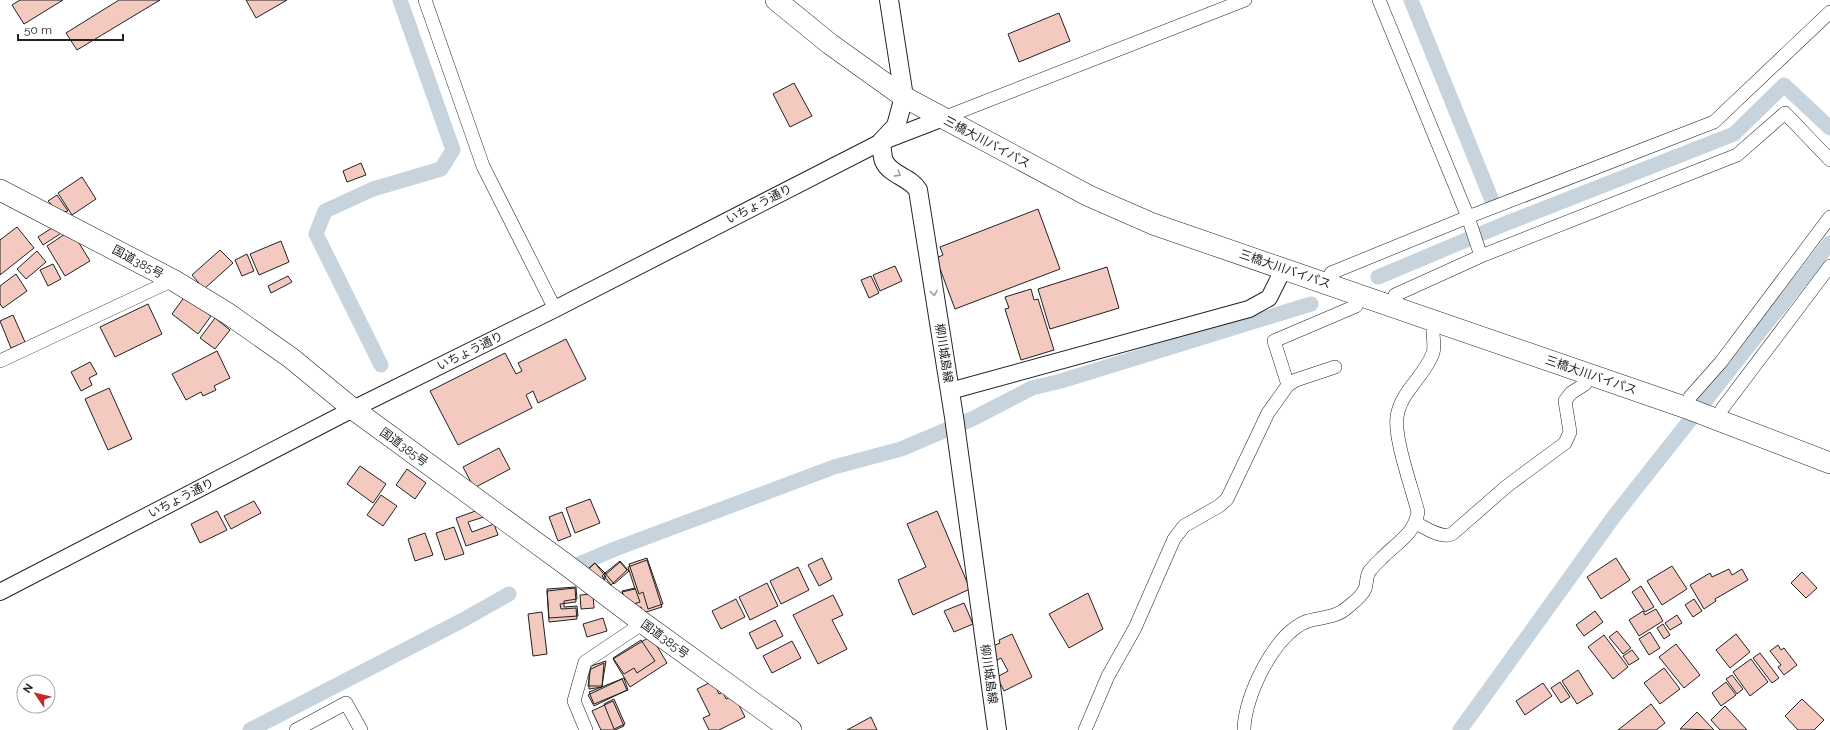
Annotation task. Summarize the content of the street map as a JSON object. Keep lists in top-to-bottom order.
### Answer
{
  "streets": {
    "highway": ["三橋大川バイパス", "国道385号"],
    "main road": ["柳川城島線"],
    "street": ["いちょう通り"]
  },
  "crossings": [
    ["三橋大川バイパス", "いちょう通り"],
    ["いちょう通り", "国道385号"],
    ["いちょう通り", "柳川城島線"]
  ],
  "one_way": ["柳川城島線"],
  "scale_bar": "50 m",
  "north": "top left"
}
